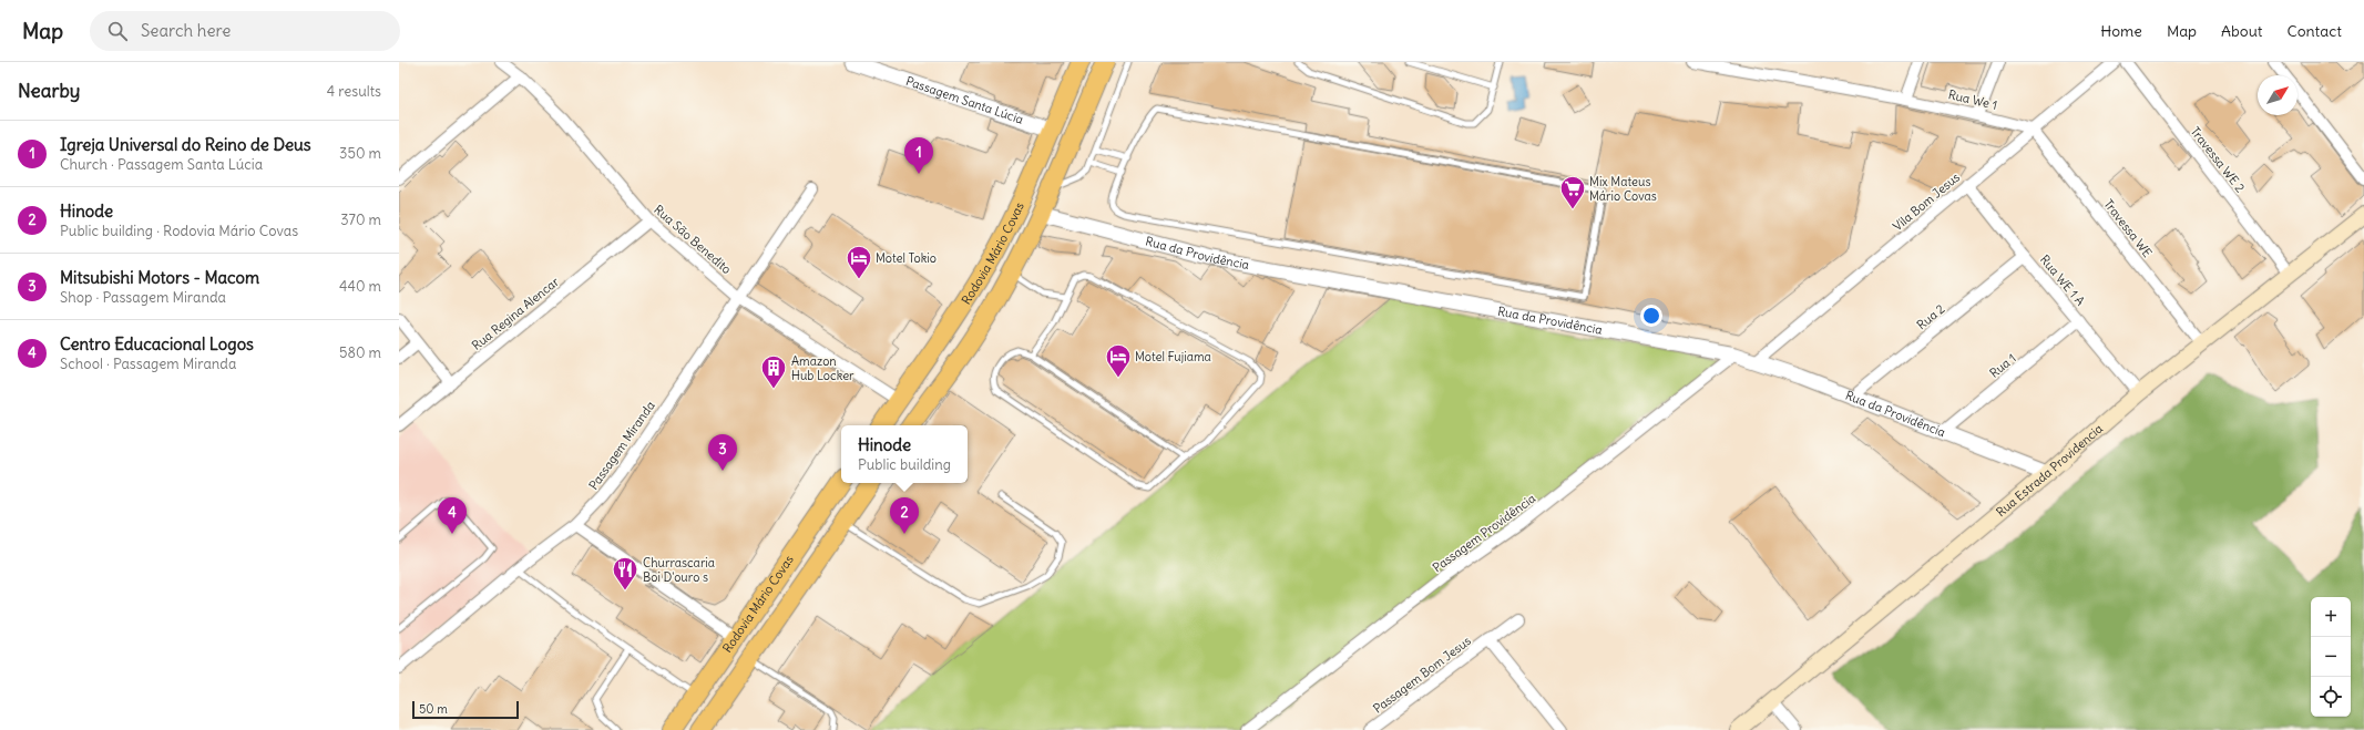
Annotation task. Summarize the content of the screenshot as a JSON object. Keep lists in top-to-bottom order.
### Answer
{
  "streets": {
    "main road": ["Rodovia Mário Covas", "Rua Estrada Providencia"],
    "street": [
      "Passagem Santa Lúcia",
      "Rua We 1",
      "Travessa WE 2",
      "Vila Bom Jesus",
      "Travessa WE",
      "Rua São Benedito",
      "Rua da Providência",
      "Rua WE 1 A",
      "Rua Regina Alencar",
      "Rua 2",
      "Rua 1",
      "Passagem Miranda",
      "Passagem Providência",
      "Passagem Bom Jesus"
    ]
  },
  "crossings": [
    ["Passagem Santa Lúcia", "Rodovia Mário Covas"],
    ["Rua We 1", "Vila Bom Jesus"],
    ["Rua We 1", "Travessa WE"],
    ["Travessa WE 2", "Rua Estrada Providencia"],
    ["Vila Bom Jesus", "Travessa WE"],
    ["Vila Bom Jesus", "Rua da Providência"],
    ["Vila Bom Jesus", "Rua WE 1 A"],
    ["Travessa WE", "Rua Estrada Providencia"],
    ["Rua São Benedito", "Rodovia Mário Covas"],
    ["Rua São Benedito", "Rua Regina Alencar"],
    ["Rua São Benedito", "Passagem Miranda"],
    ["Rodovia Mário Covas", "Rua da Providência"],
    ["Rua da Providência", "Rua 2"],
    ["Rua da Providência", "Rua 1"],
    ["Rua da Providência", "Rua Estrada Providencia"],
    ["Rua da Providência", "Passagem Providência"],
    ["Rua WE 1 A", "Rua 2"],
    ["Rua WE 1 A", "Rua 1"],
    ["Rua WE 1 A", "Rua Estrada Providencia"]
  ],
  "places": {
    "supermarket": ["Mix Mateus Mário Covas"],
    "hotel": ["Motel Tokio", "Motel Fujiama"],
    "building": ["Amazon Hub Locker"],
    "restaurant": ["Churrascaria Boi D'ouro s"]
  },
  "scale_bar": "50 m",
  "north": "top right",
  "page": {
    "header": "Map",
    "search": "Search here",
    "nav": [
      "Home",
      "Map",
      "About",
      "Contact"
    ],
    "heading": ["Nearby", "4 results"],
    "list": [
      {
        "mark": "1",
        "name": "Igreja Universal do Reino de Deus",
        "note": "Church · Passagem Santa Lúcia",
        "value": "350 m"
      },
      {
        "mark": "2",
        "name": "Hinode",
        "note": "Public building · Rodovia Mário Covas",
        "value": "370 m"
      },
      {
        "mark": "3",
        "name": "Mitsubishi Motors - Macom",
        "note": "Shop · Passagem Miranda",
        "value": "440 m"
      },
      {
        "mark": "4",
        "name": "Centro Educacional Logos",
        "note": "School · Passagem Miranda",
        "value": "580 m"
      }
    ],
    "pins": [
      "1",
      "3",
      "2",
      "4"
    ],
    "popup": ["Hinode", "Public building"],
    "map_buttons": ["+", "−"],
    "scale": "50 m"
  }
}
